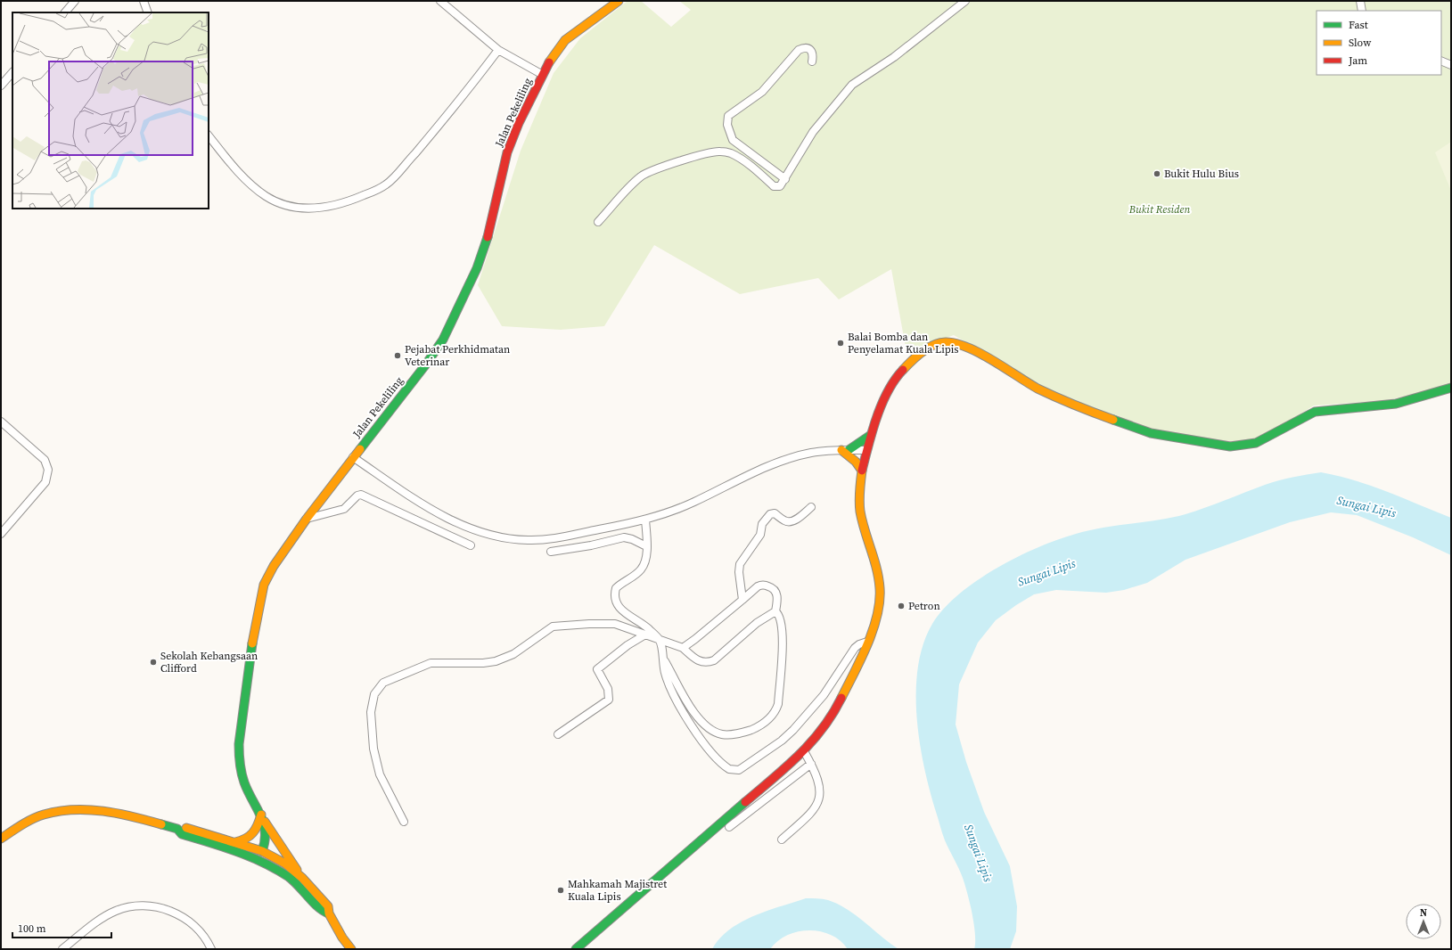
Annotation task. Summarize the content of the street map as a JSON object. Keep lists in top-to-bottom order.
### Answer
{
  "streets": {
    "street": ["Jalan Pekeliling"]
  },
  "water": ["Sungai Lipis"],
  "parks": ["Bukit Residen"],
  "places": [
    "Bukit Hulu Bius",
    "Balai Bomba dan Penyelamat Kuala Lipis",
    "Pejabat Perkhidmatan Veterinar",
    "Petron",
    "Sekolah Kebangsaan Clifford",
    "Mahkamah Majistret Kuala Lipis"
  ],
  "legend": ["Fast", "Slow", "Jam"],
  "scale_bar": "100 m",
  "north": "top"
}
